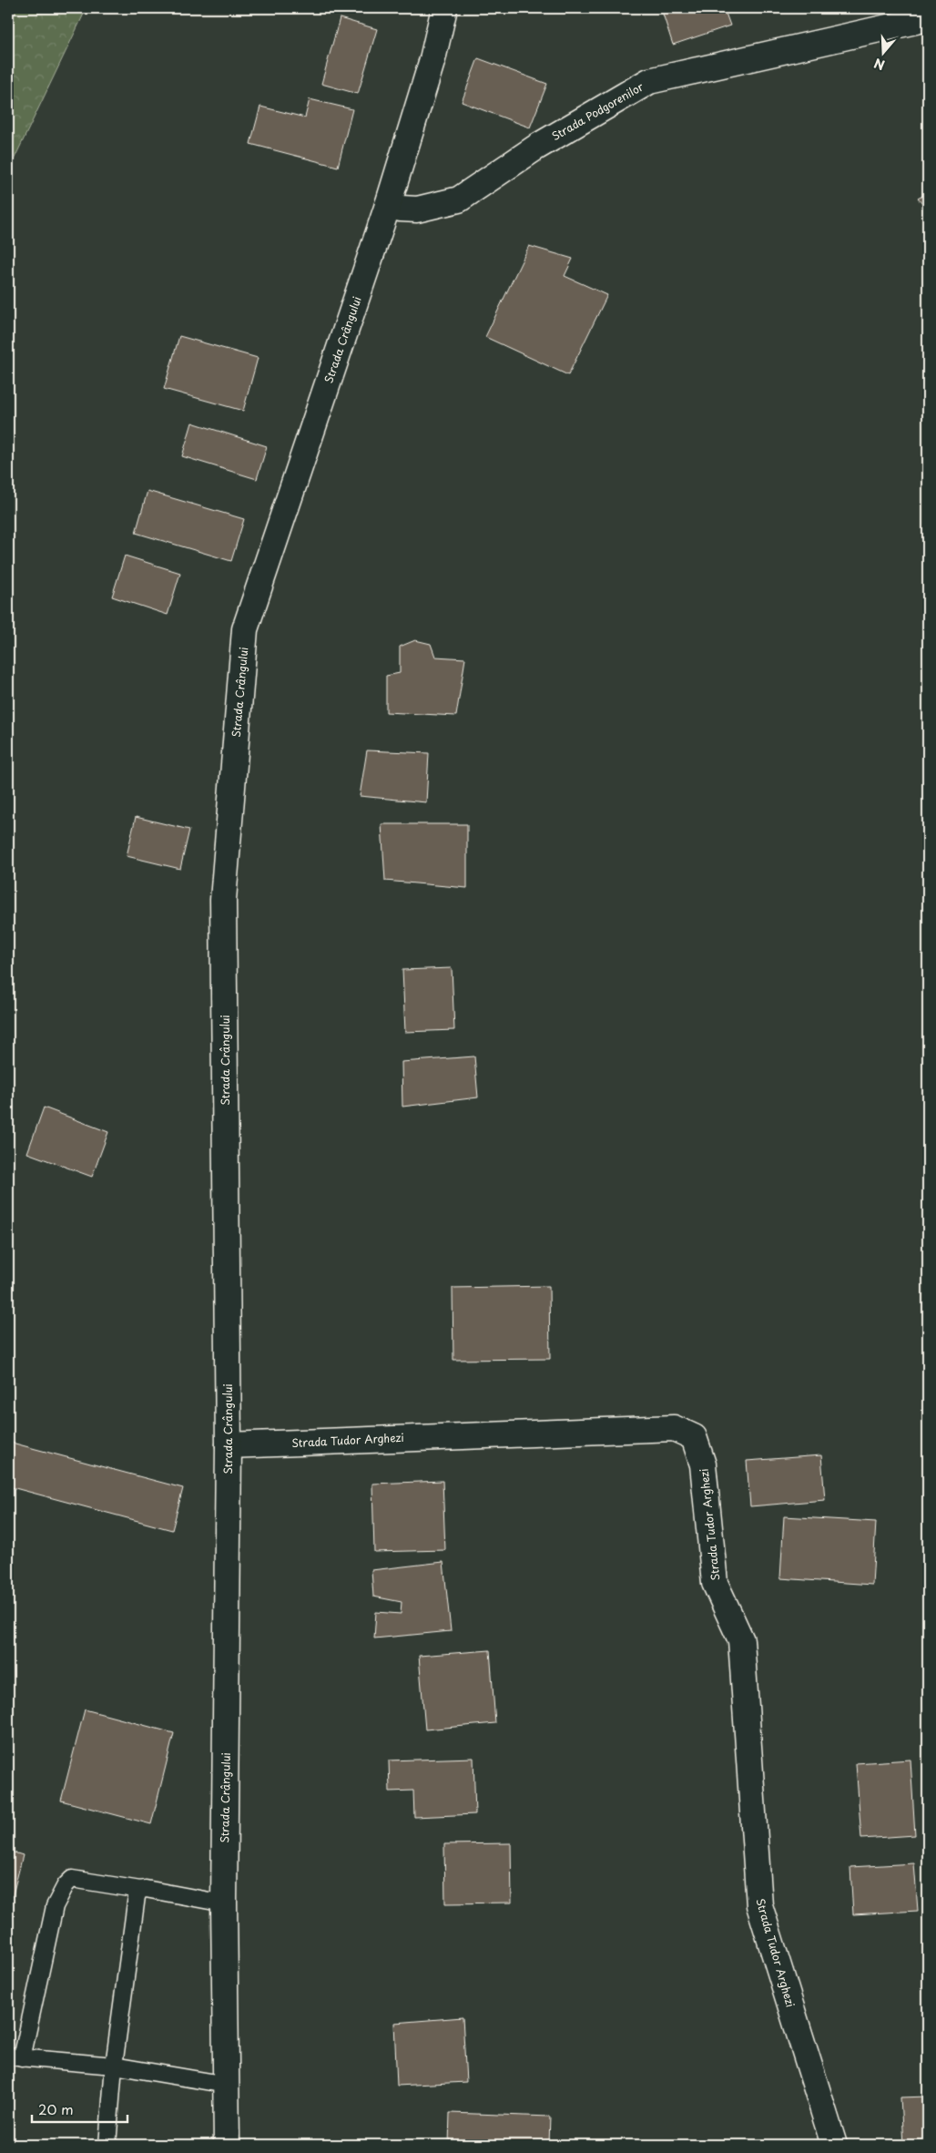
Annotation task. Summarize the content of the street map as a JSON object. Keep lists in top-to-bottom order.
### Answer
{
  "streets": {
    "main road": ["Strada Podgorenilor", "Strada Crângului", "Strada Tudor Arghezi"]
  },
  "crossings": [
    ["Strada Podgorenilor", "Strada Crângului"],
    ["Strada Crângului", "Strada Tudor Arghezi"]
  ],
  "scale_bar": "20 m",
  "north": "bottom"
}
